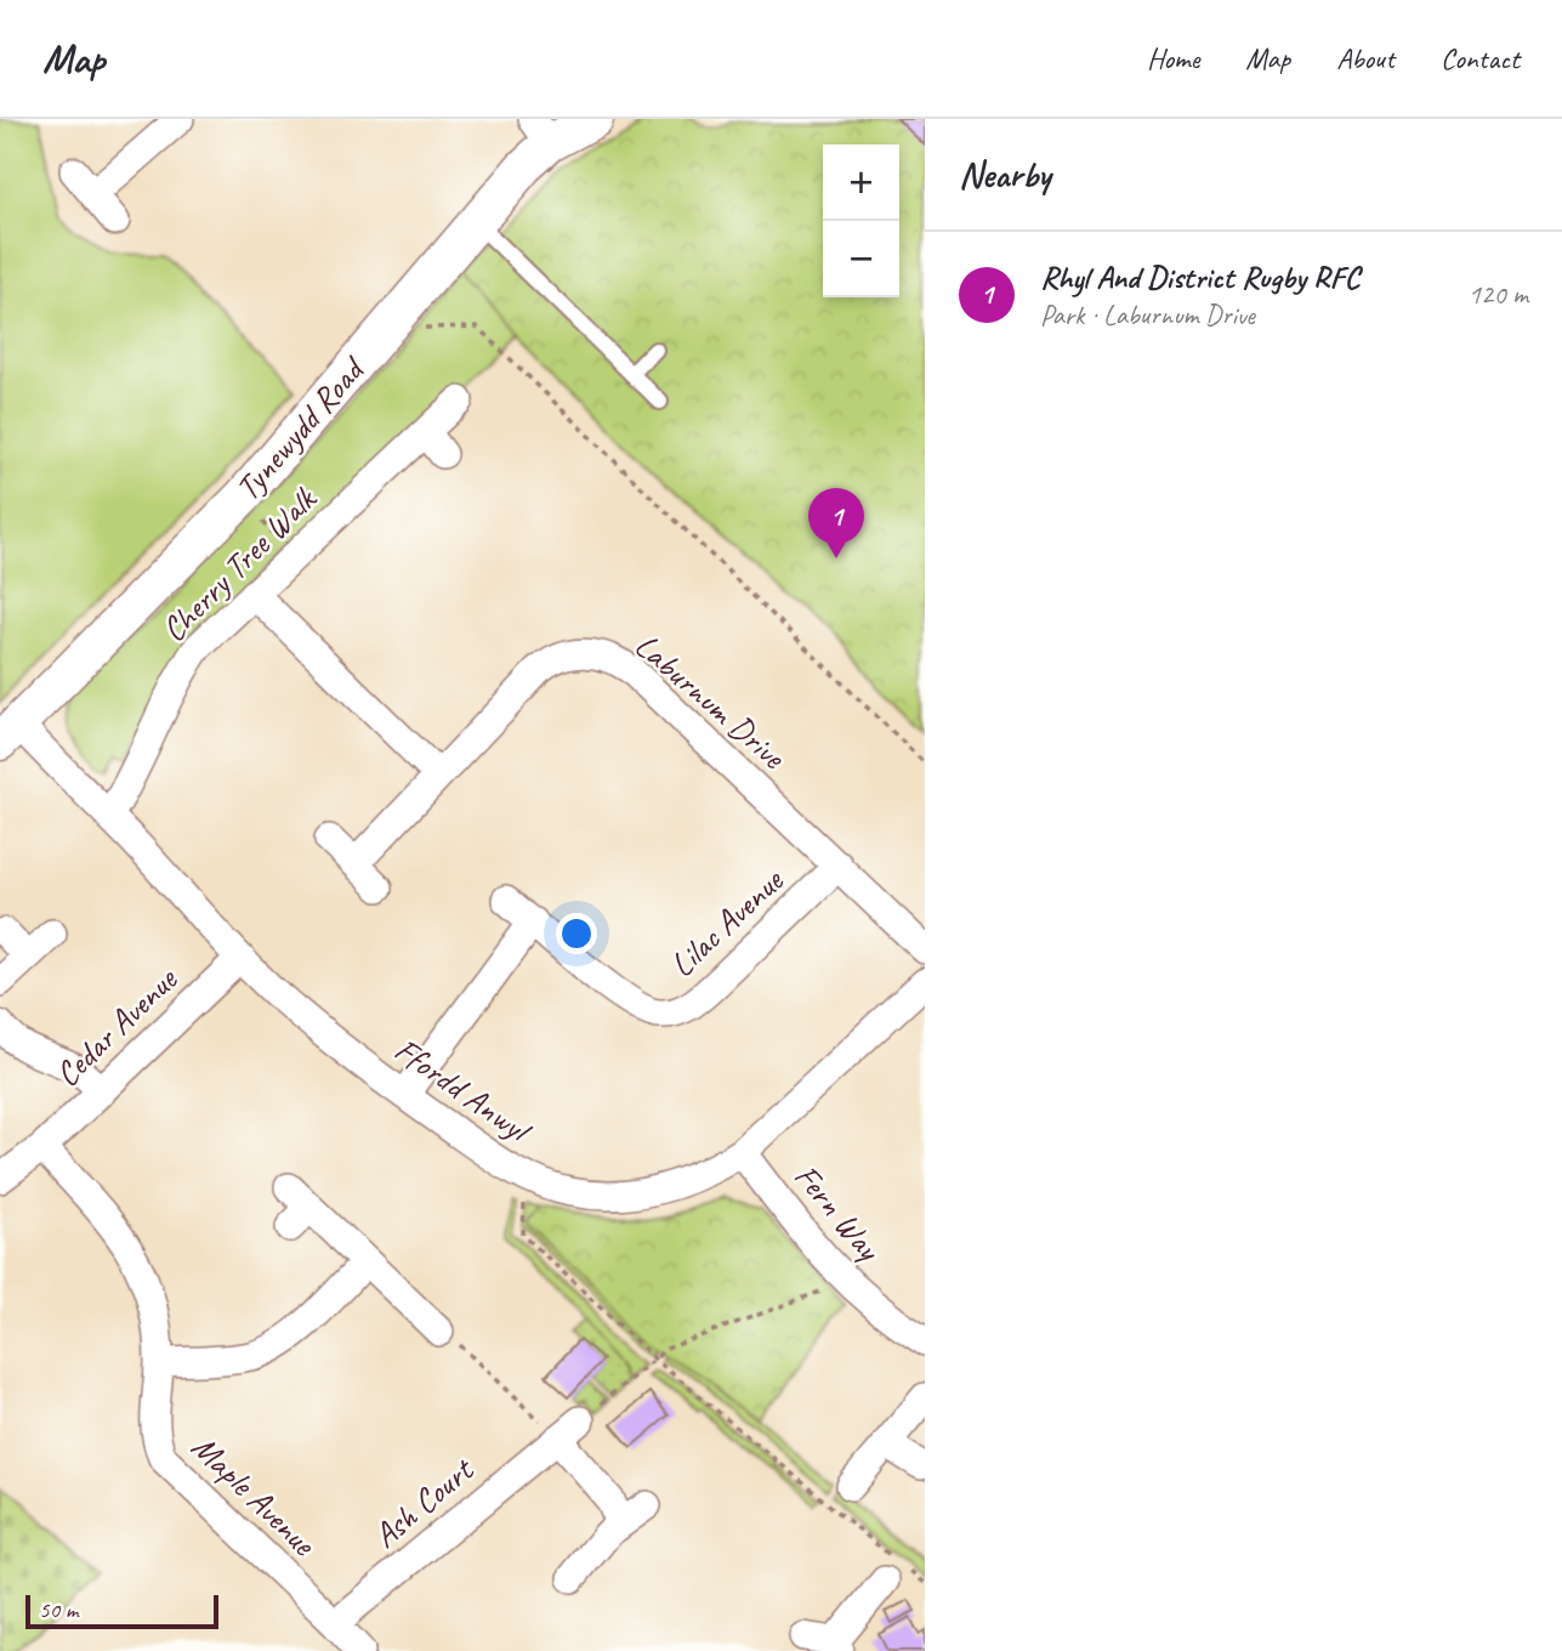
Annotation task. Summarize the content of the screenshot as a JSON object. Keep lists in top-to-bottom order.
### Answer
{
  "streets": {
    "street": [
      "Tynewydd Road",
      "Cherry Tree Walk",
      "Laburnum Drive",
      "Lilac Avenue",
      "Cedar Avenue",
      "Ffordd Anwyl",
      "Fern Way",
      "Maple Avenue",
      "Ash Court"
    ]
  },
  "crossings": [
    ["Tynewydd Road", "Ffordd Anwyl"],
    ["Cherry Tree Walk", "Ffordd Anwyl"],
    ["Laburnum Drive", "Lilac Avenue"],
    ["Cedar Avenue", "Ffordd Anwyl"],
    ["Cedar Avenue", "Maple Avenue"],
    ["Ffordd Anwyl", "Fern Way"],
    ["Maple Avenue", "Ash Court"]
  ],
  "scale_bar": "50 m",
  "page": {
    "header": "Map",
    "nav": [
      "Home",
      "Map",
      "About",
      "Contact"
    ],
    "heading": "Nearby",
    "map_buttons": ["+", "−"],
    "list": [
      {
        "mark": "1",
        "name": "Rhyl And District Rugby RFC",
        "note": "Park · Laburnum Drive",
        "value": "120 m"
      }
    ],
    "pins": "1",
    "scale": "50 m"
  }
}
